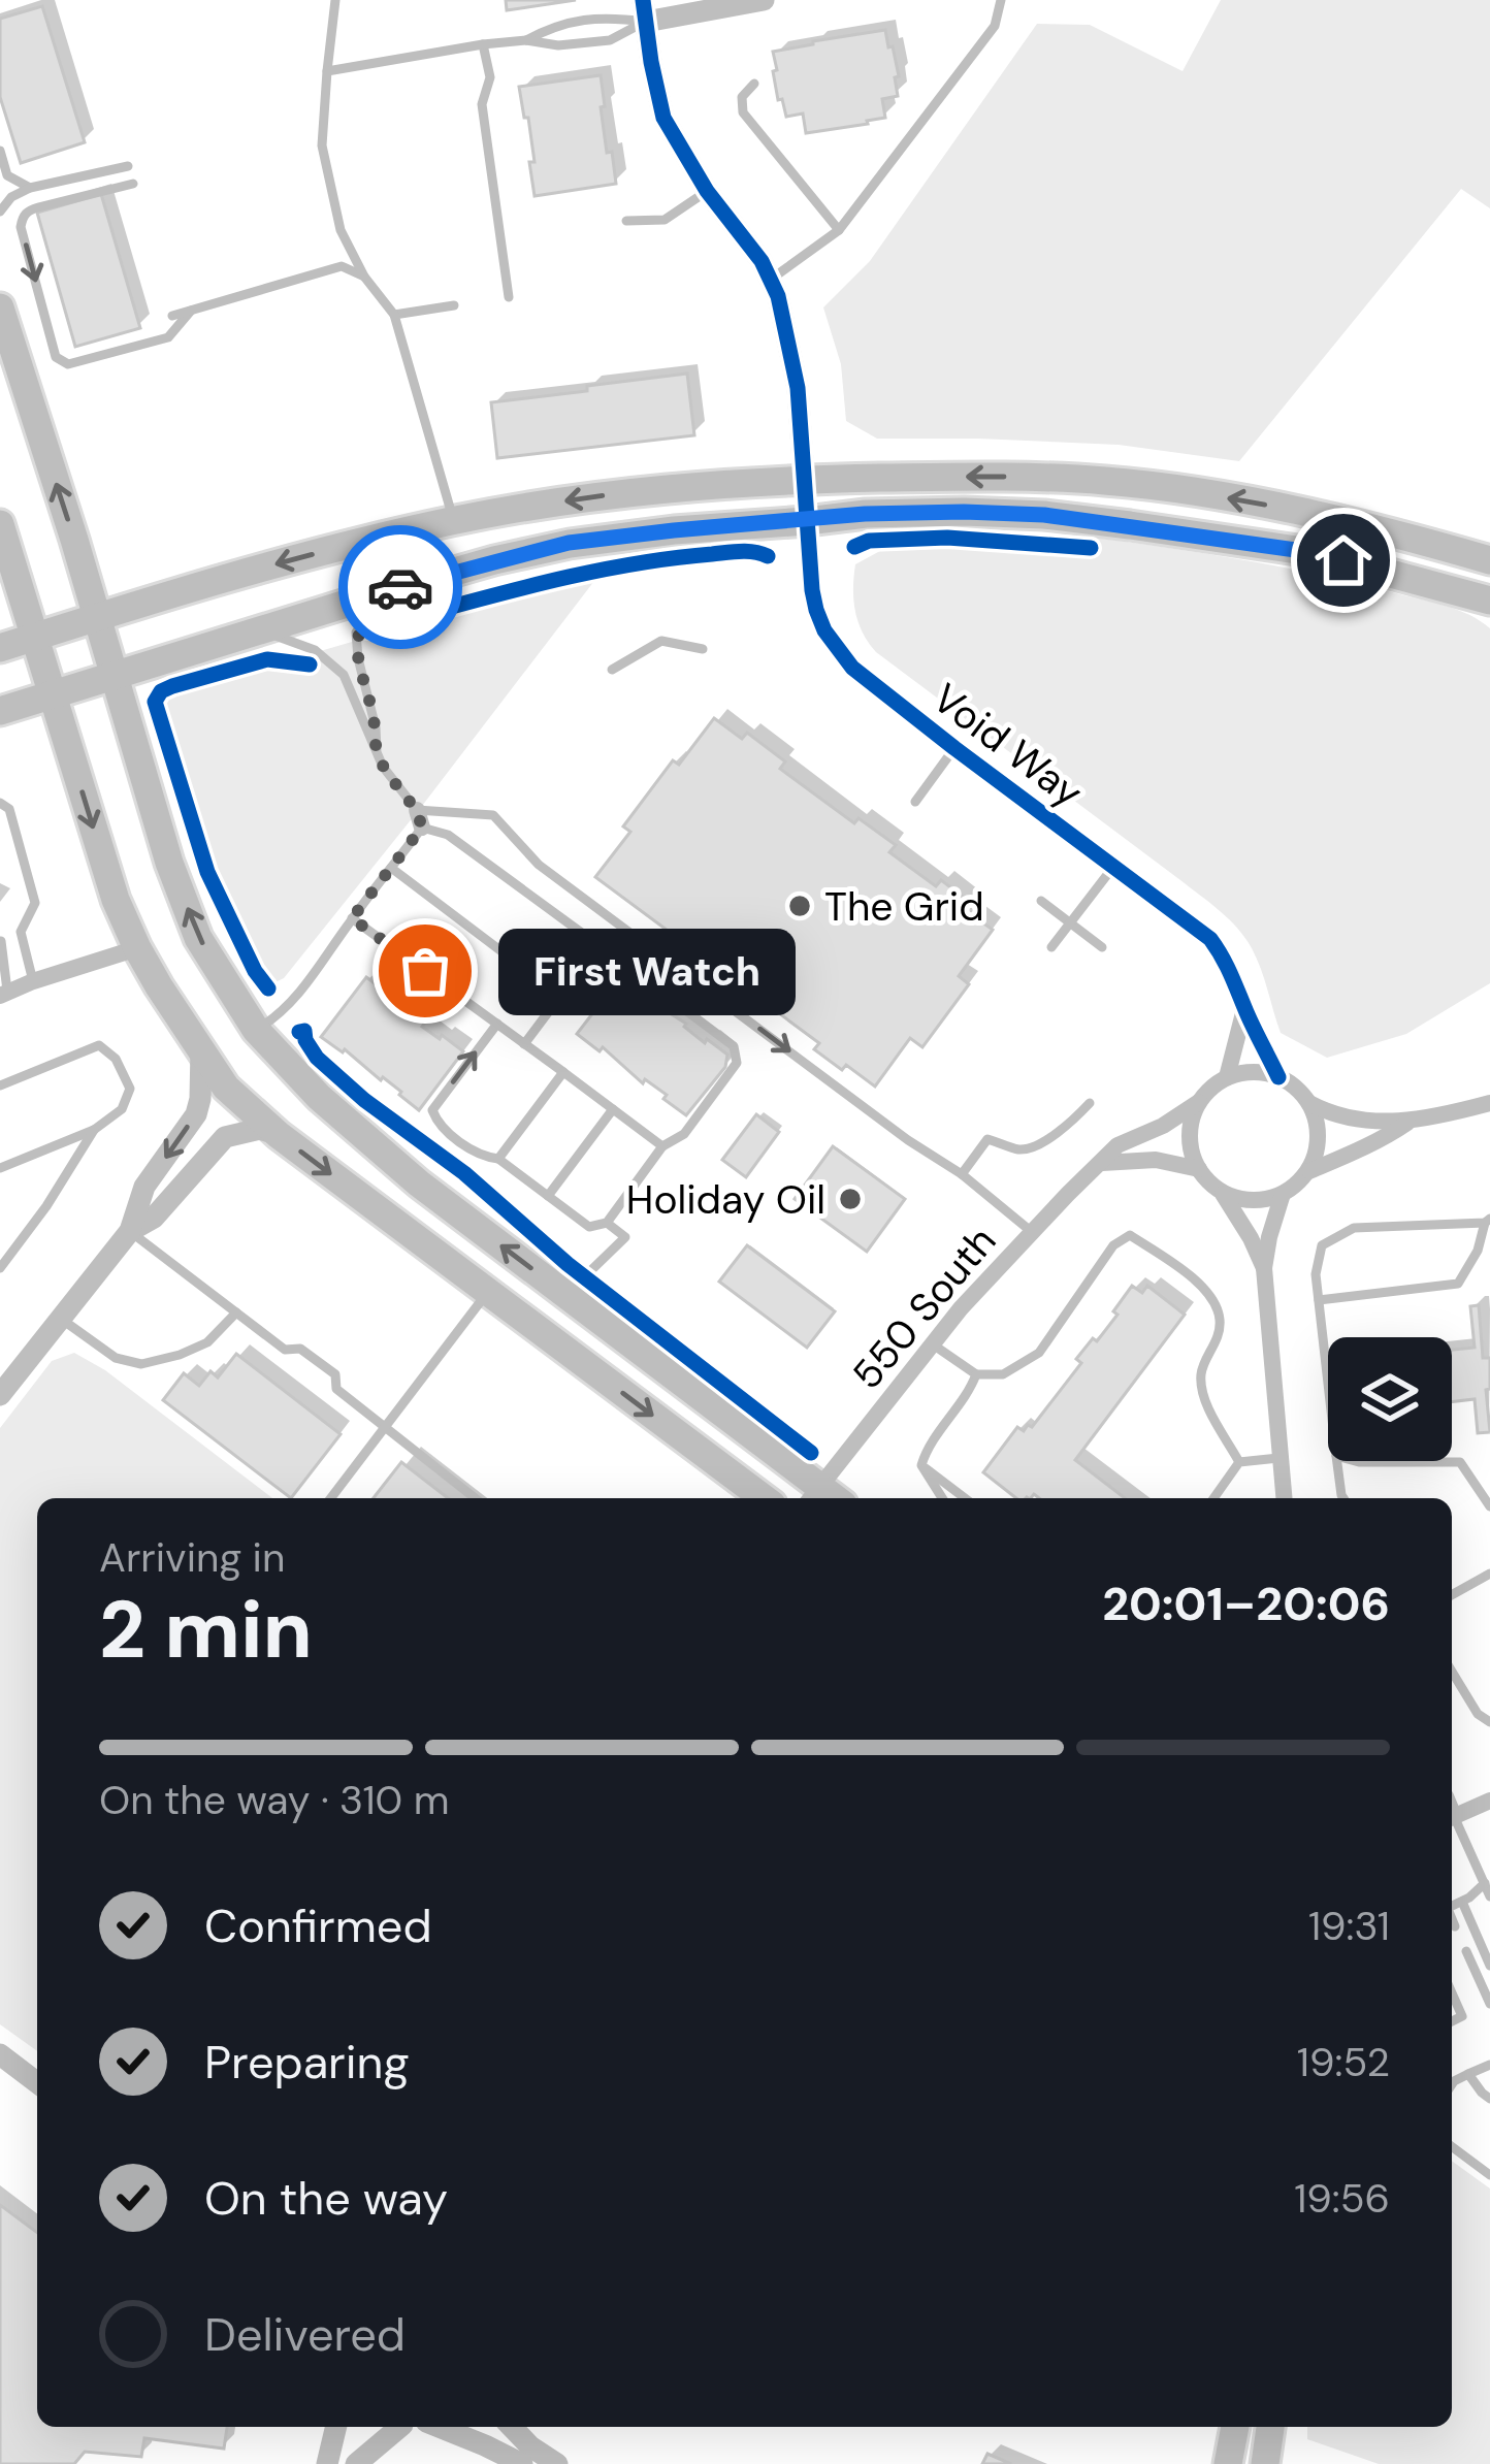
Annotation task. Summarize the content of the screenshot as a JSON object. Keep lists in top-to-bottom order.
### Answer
{
  "streets": {
    "street": ["Void Way", "550 South"]
  },
  "crossings": [
    ["Void Way", "550 South"]
  ],
  "places": ["The Grid", "First Watch", "Holiday Oil"],
  "page": {
    "bubble": "First Watch",
    "heading": ["2 min", "Arriving in", "20:01–20:06"],
    "bar": "On the way · 310 m",
    "list": [
      ["Confirmed", "19:31"],
      ["Preparing", "19:52"],
      ["On the way", "19:56"],
      "Delivered"
    ]
  }
}
